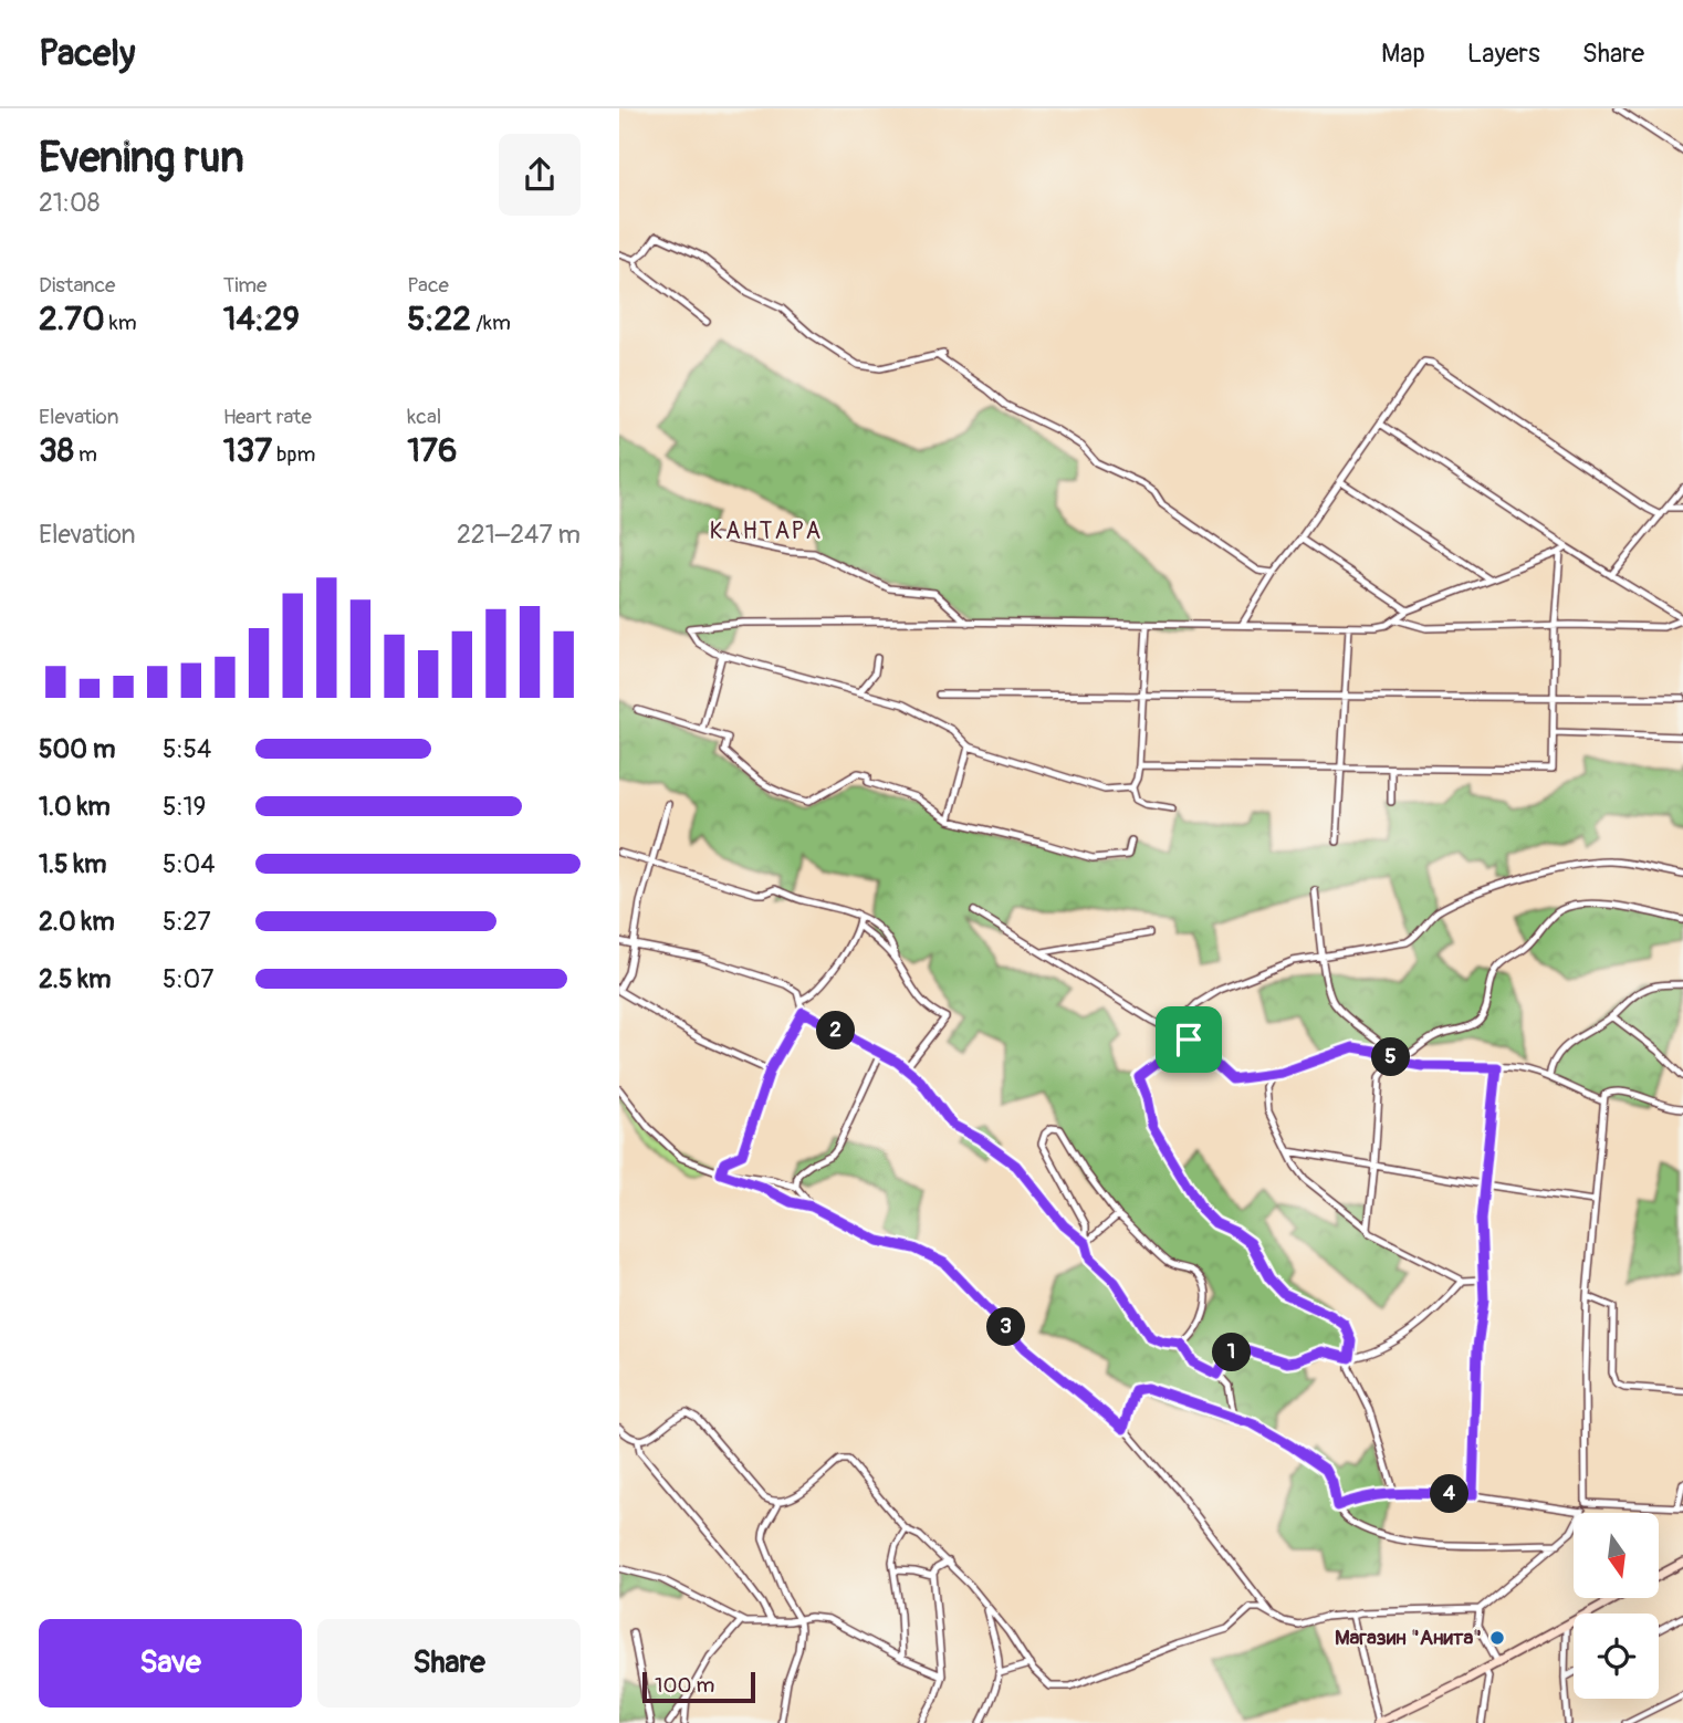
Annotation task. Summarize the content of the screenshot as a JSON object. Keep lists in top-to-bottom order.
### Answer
{
  "districts": ["КАНТАРА"],
  "places": ["Магазин \"Анита\""],
  "scale_bar": "100 m",
  "north": "bottom",
  "page": {
    "header": "Pacely",
    "nav": ["Map", "Layers", "Share"],
    "heading": ["Evening run", "21:08"],
    "stats": [
      ["Distance", "2.70 km"],
      ["Time", "14:29"],
      ["Pace", "5:22 /km"],
      ["Elevation", "38 m"],
      ["Heart rate", "137 bpm"],
      ["kcal", "176"]
    ],
    "chart": ["Elevation", "221–247 m"],
    "list": [
      {
        "name": "500 m",
        "note": "5:54"
      },
      {
        "name": "1.0 km",
        "note": "5:19"
      },
      {
        "name": "1.5 km",
        "note": "5:04"
      },
      {
        "name": "2.0 km",
        "note": "5:27"
      },
      {
        "name": "2.5 km",
        "note": "5:07"
      }
    ],
    "pins": [
      "2",
      "5",
      "3",
      "1",
      "4"
    ],
    "buttons": ["Save", "Share"],
    "scale": "100 m"
  }
}
